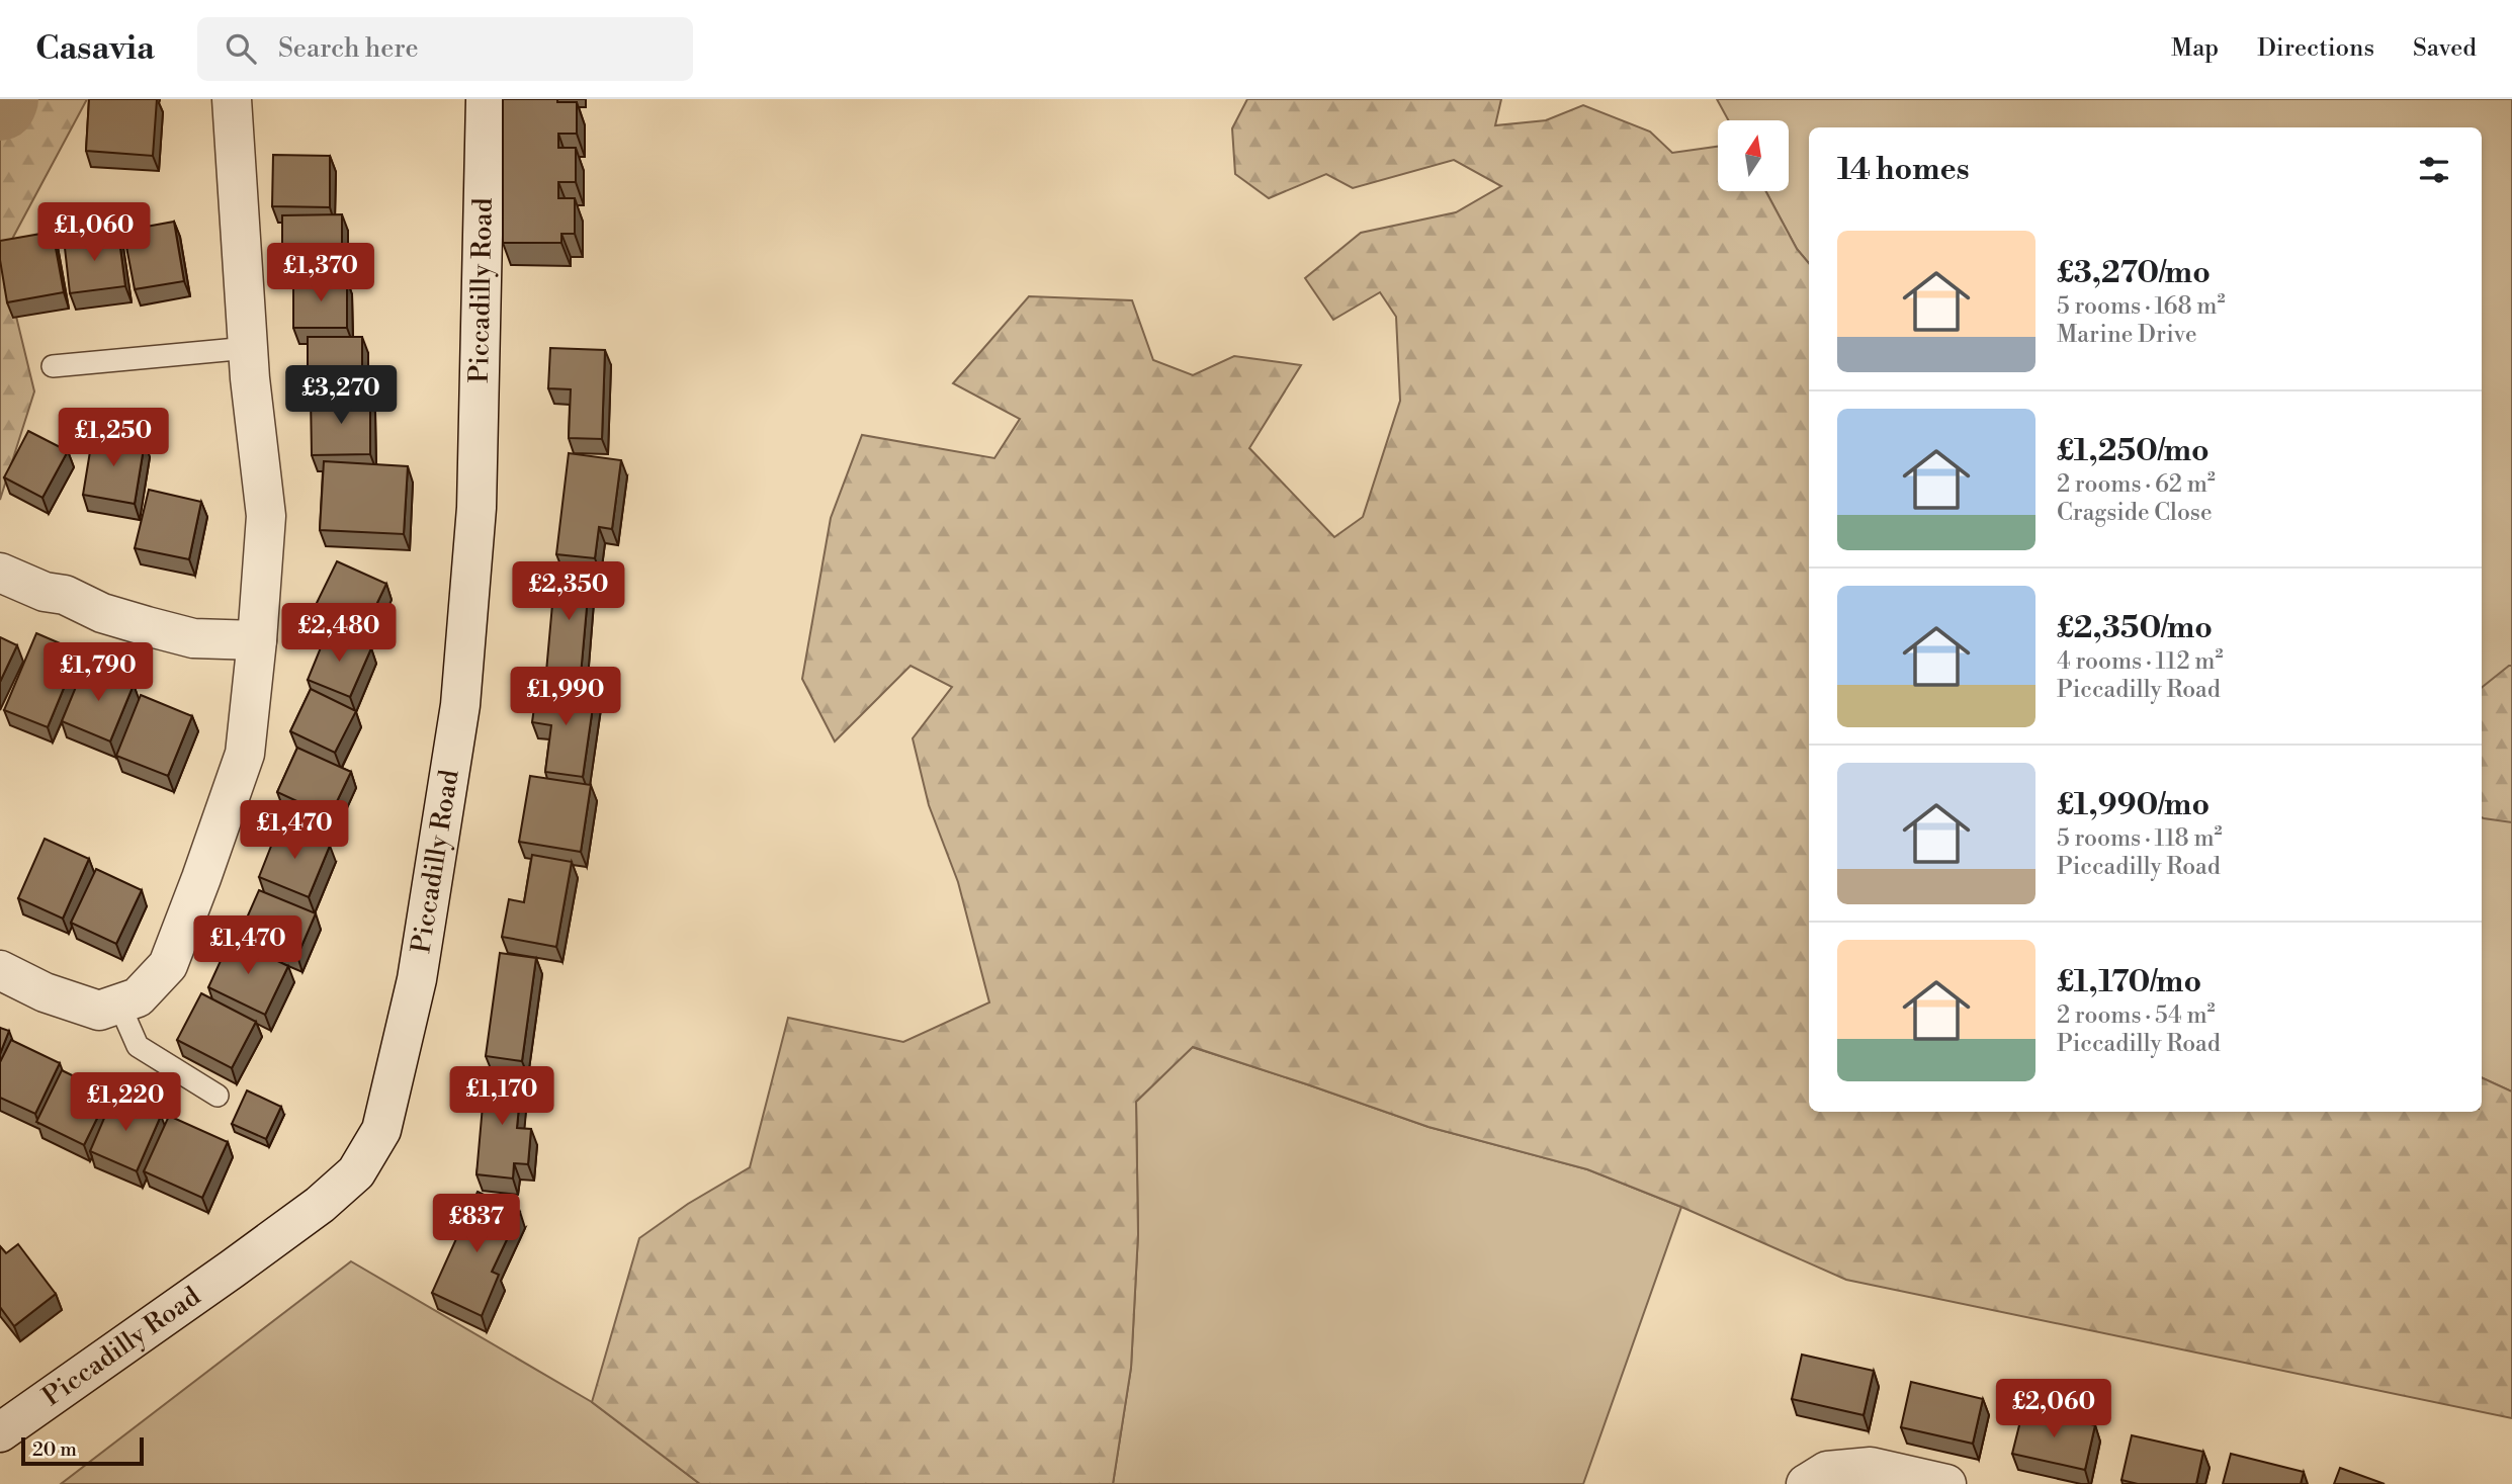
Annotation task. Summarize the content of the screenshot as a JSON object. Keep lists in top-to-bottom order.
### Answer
{
  "streets": {
    "street": ["Piccadilly Road"]
  },
  "scale_bar": "20 m",
  "north": "top",
  "page": {
    "header": "Casavia",
    "search": "Search here",
    "nav": ["Map", "Directions", "Saved"],
    "heading": "14 homes",
    "price": [
      "£1,060",
      "£1,370",
      "£3,270",
      "£1,250",
      "£2,350",
      "£2,480",
      "£1,790",
      "£1,990",
      "£1,470",
      "£1,470",
      "£1,170",
      "£1,220",
      "£837",
      "£2,060"
    ],
    "list": [
      {
        "name": "£3,270/mo",
        "note": "5 rooms · 168 m² · Marine Drive"
      },
      {
        "name": "£1,250/mo",
        "note": "2 rooms · 62 m² · Cragside Close"
      },
      {
        "name": "£2,350/mo",
        "note": "4 rooms · 112 m² · Piccadilly Road"
      },
      {
        "name": "£1,990/mo",
        "note": "5 rooms · 118 m² · Piccadilly Road"
      },
      {
        "name": "£1,170/mo",
        "note": "2 rooms · 54 m² · Piccadilly Road"
      }
    ],
    "scale": "20 m"
  }
}
